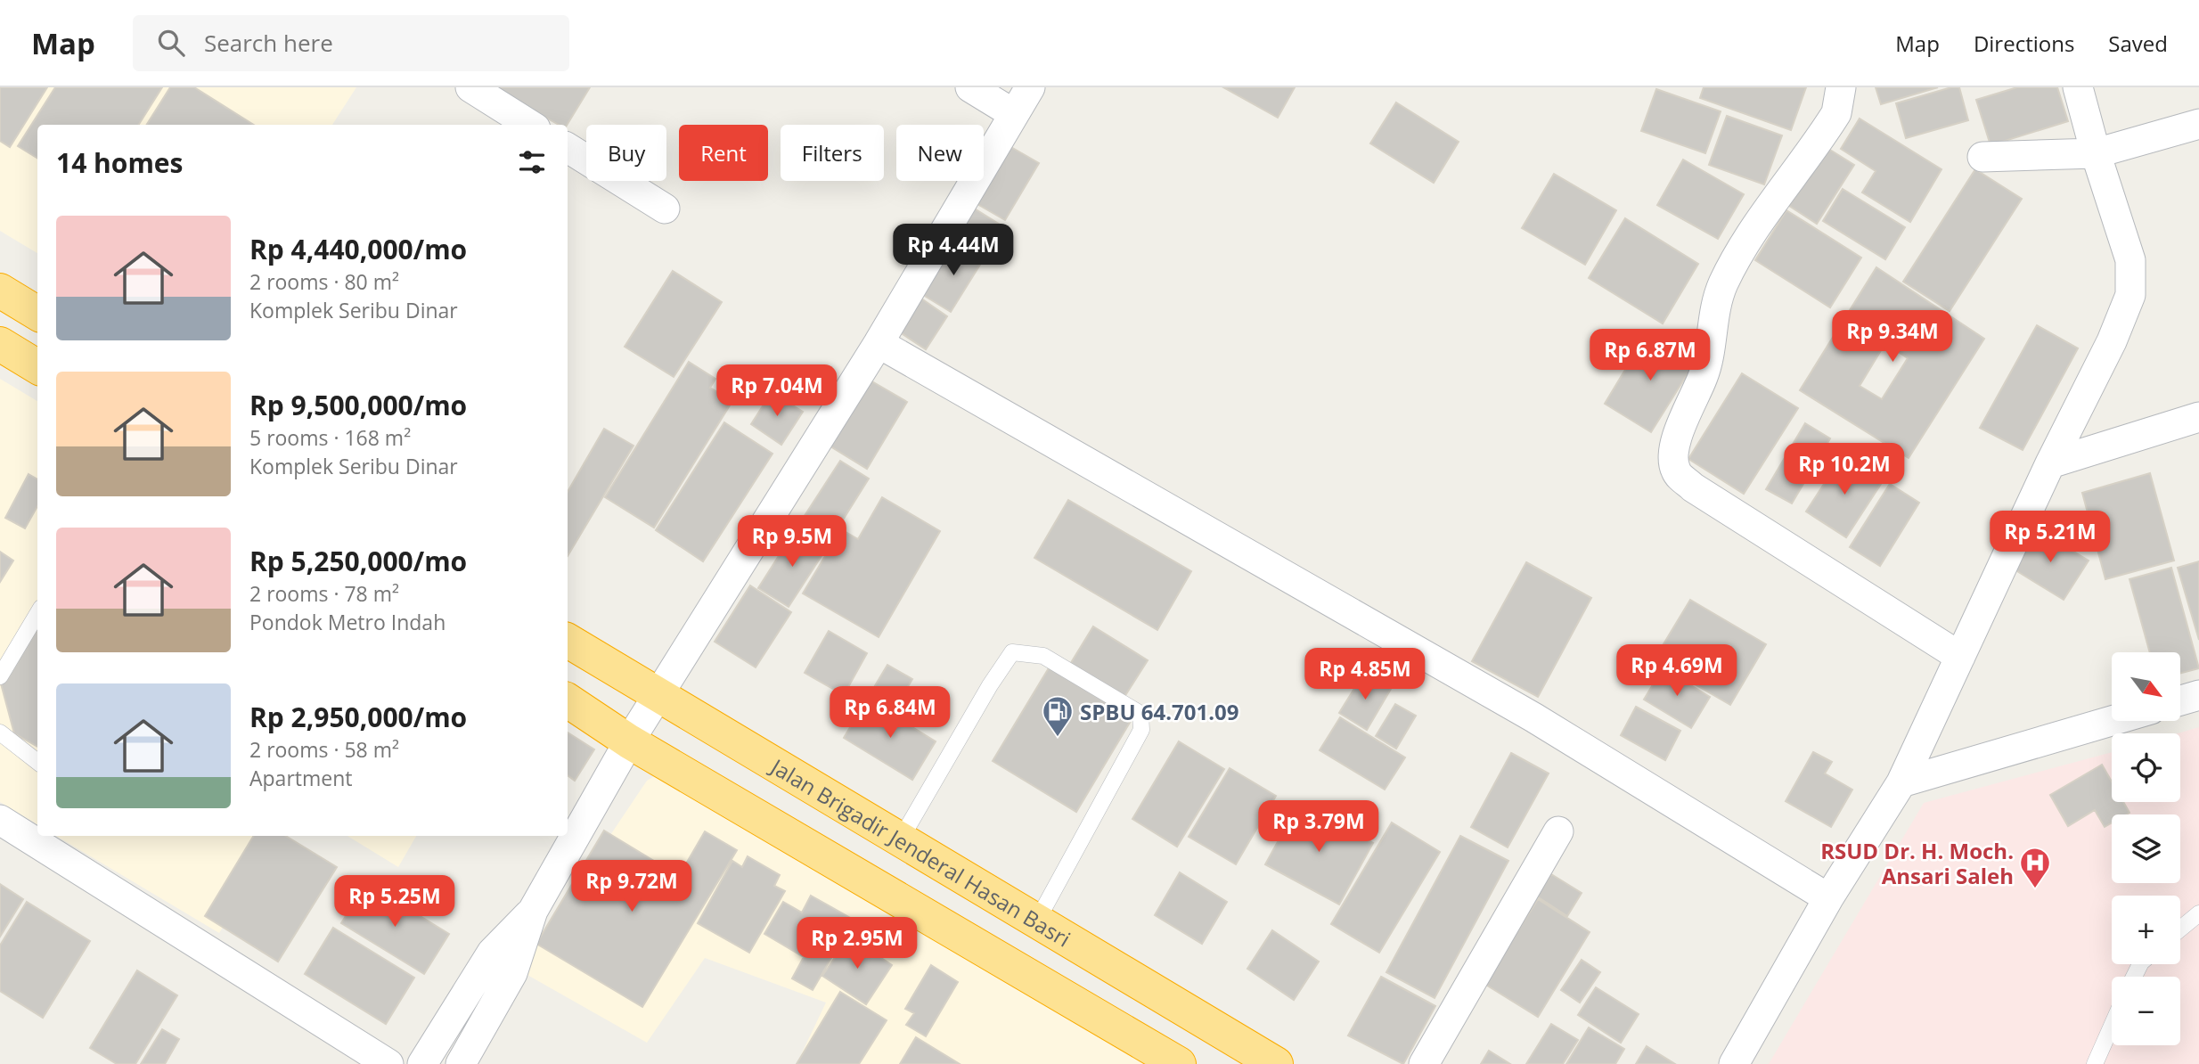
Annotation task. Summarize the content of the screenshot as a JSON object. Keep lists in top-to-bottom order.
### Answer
{
  "streets": {
    "highway": ["Jalan Brigadir Jenderal Hasan Basri"]
  },
  "places": {
    "fuel station": ["SPBU 64.701.09"],
    "hospital": ["RSUD Dr. H. Moch. Ansari Saleh"]
  },
  "north": "bottom right",
  "page": {
    "header": "Map",
    "search": "Search here",
    "nav": ["Map", "Directions", "Saved"],
    "chip": [
      "Buy",
      "Rent",
      "Filters",
      "New"
    ],
    "heading": "14 homes",
    "list": [
      {
        "name": "Rp 4,440,000/mo",
        "note": "2 rooms · 80 m² · Komplek Seribu Dinar"
      },
      {
        "name": "Rp 9,500,000/mo",
        "note": "5 rooms · 168 m² · Komplek Seribu Dinar"
      },
      {
        "name": "Rp 5,250,000/mo",
        "note": "2 rooms · 78 m² · Pondok Metro Indah"
      },
      {
        "name": "Rp 2,950,000/mo",
        "note": "2 rooms · 58 m² · Apartment"
      }
    ],
    "price": [
      "Rp 4.44M",
      "Rp 9.34M",
      "Rp 6.87M",
      "Rp 7.04M",
      "Rp 10.2M",
      "Rp 5.21M",
      "Rp 9.5M",
      "Rp 4.69M",
      "Rp 4.85M",
      "Rp 6.84M",
      "Rp 3.79M",
      "Rp 9.72M",
      "Rp 5.25M",
      "Rp 2.95M"
    ],
    "map_buttons": ["+", "−"]
  }
}
